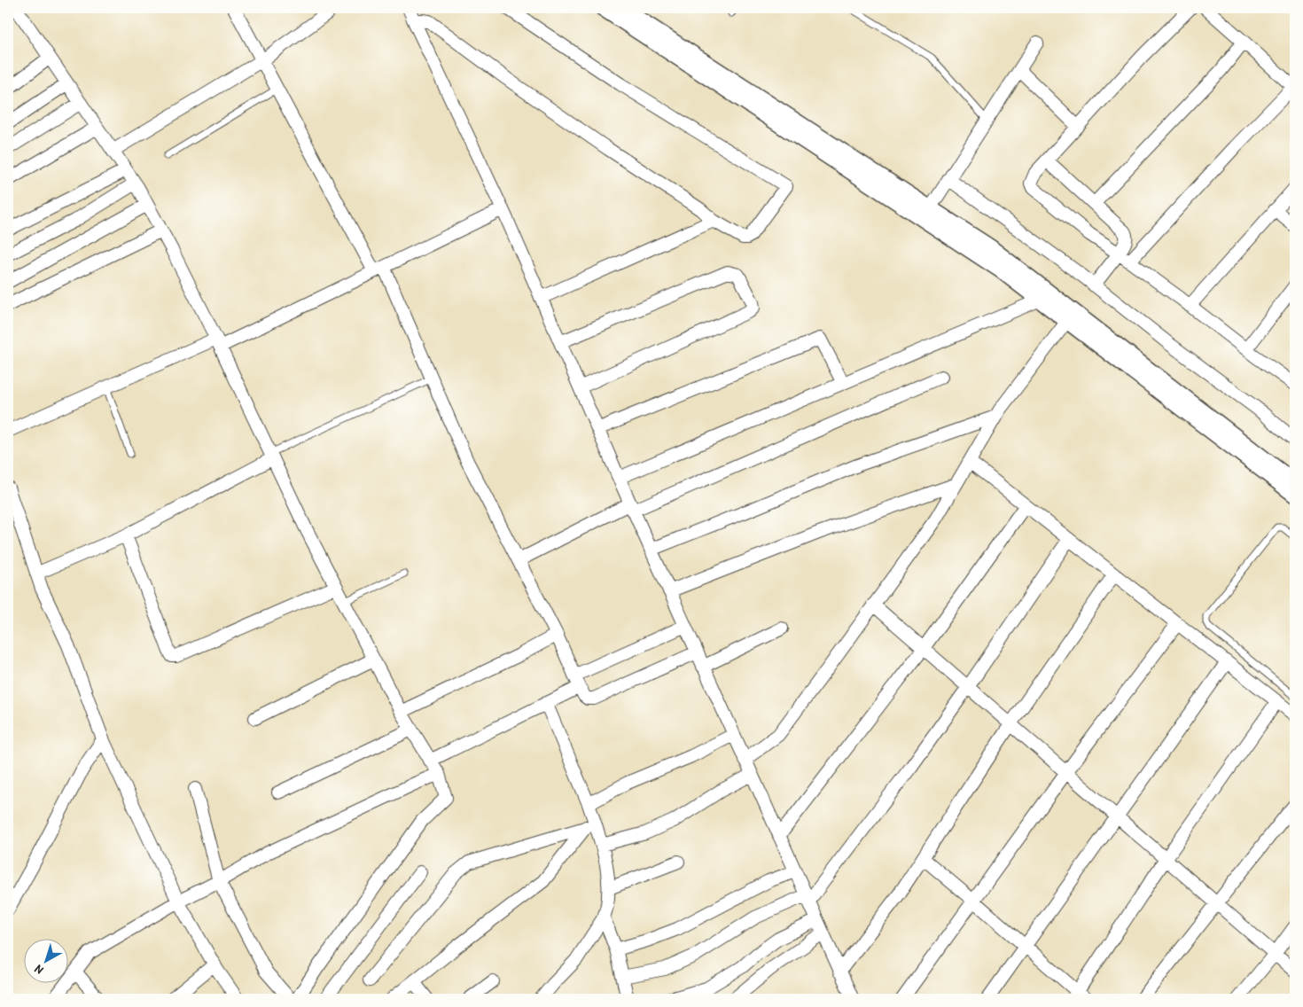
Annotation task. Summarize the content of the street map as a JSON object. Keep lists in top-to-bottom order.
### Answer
{
  "north": "bottom left"
}
